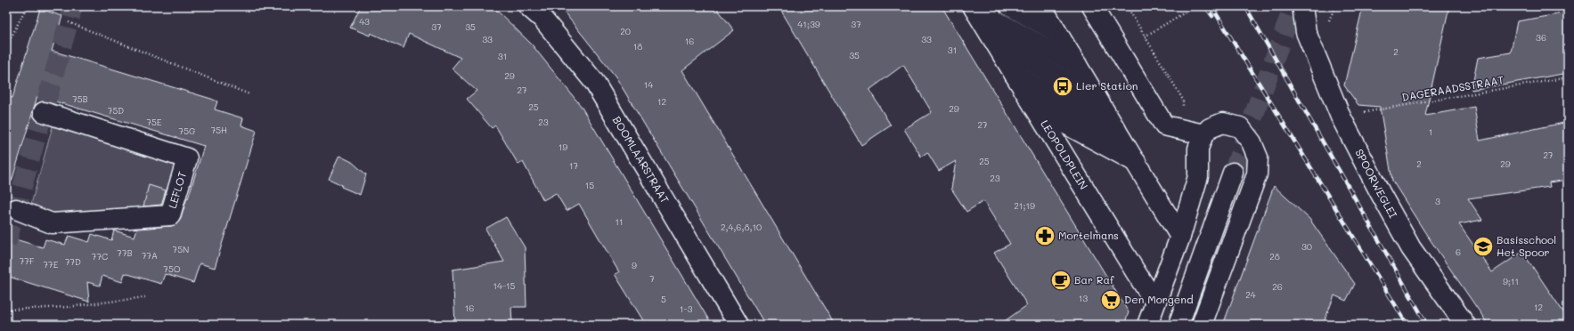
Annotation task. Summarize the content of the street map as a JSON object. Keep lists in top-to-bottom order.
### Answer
{
  "streets": {
    "street": [
      "LEOPOLDPLEIN",
      "BOOMLAARSTRAAT",
      "SPOORWEGLEI",
      "LEFLOT"
    ],
    "path": ["DAGERAADSSTRAAT"]
  },
  "crossings": [
    ["DAGERAADSSTRAAT", "SPOORWEGLEI"]
  ],
  "places": {
    "bus stop": ["Lier Station"],
    "pharmacy": ["Mortelmans"],
    "school or university": ["Basisschool Het Spoor"],
    "cafe": ["Bar Raf"],
    "supermarket": ["Den Morgend"]
  },
  "house_numbers": [
    "43",
    "41;39",
    "37",
    "37",
    "35",
    "20",
    "36",
    "33",
    "33",
    "16",
    "18",
    "31",
    "2",
    "35",
    "31",
    "29",
    "14",
    "27",
    "75B",
    "12",
    "25",
    "29",
    "75D",
    "75E",
    "23",
    "27",
    "75H",
    "75G",
    "1",
    "19",
    "27",
    "25",
    "2",
    "29",
    "17",
    "23",
    "15",
    "3",
    "21;19",
    "11",
    "2,4,6,8,10",
    "30",
    "75N",
    "6",
    "77B",
    "77A",
    "77C",
    "28",
    "77F",
    "77D",
    "77E",
    "9",
    "75O",
    "7",
    "9;11",
    "14-15",
    "26",
    "24",
    "13",
    "5",
    "12",
    "16",
    "1-3"
  ]
}
